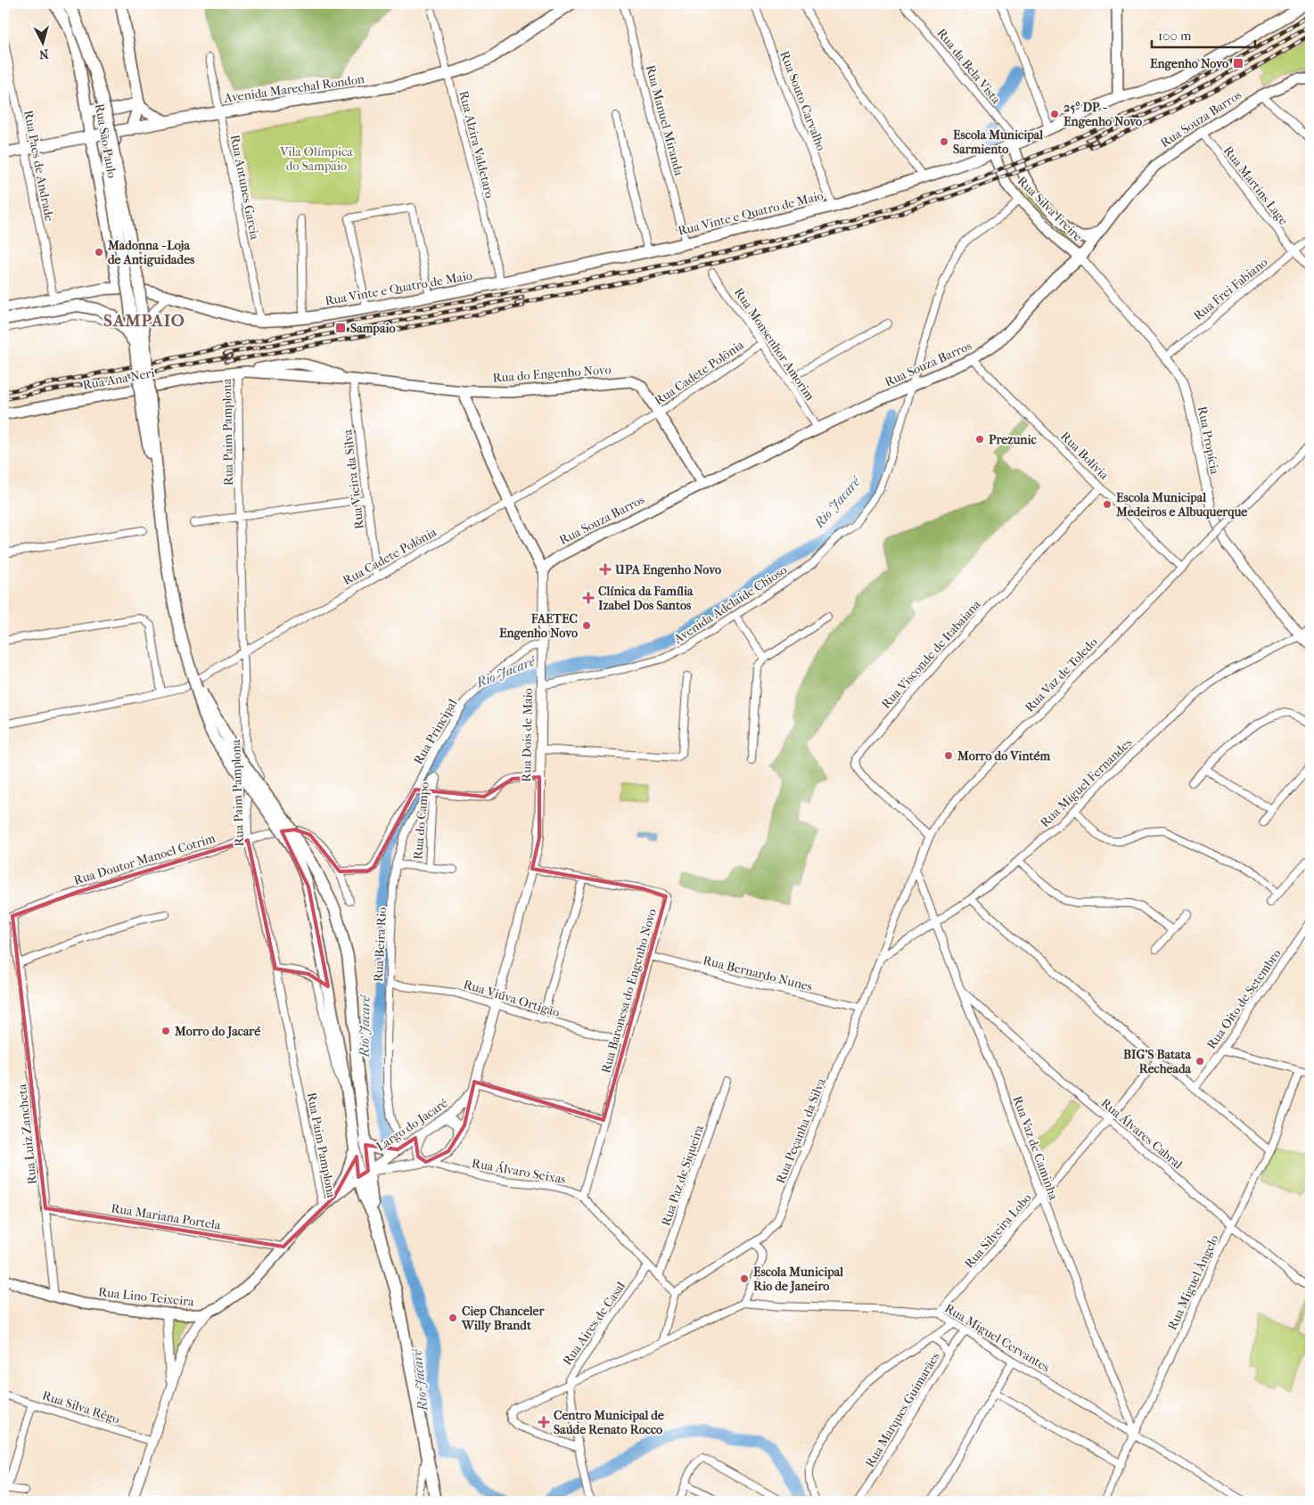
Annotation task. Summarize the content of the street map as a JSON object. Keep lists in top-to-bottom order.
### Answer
{
  "streets": {
    "main road": [
      "Avenida Marechal Rondon",
      "Rua Souza Barros",
      "Rua São Paulo",
      "Rua Silva Freire",
      "Rua Vinte e Quatro de Maio",
      "Rua do Engenho Novo",
      "Rua Ana Neri",
      "Rua Dois de Maio",
      "Rua Lino Teixeira"
    ],
    "street": [
      "Rua da Bela Vista",
      "Rua Souto Carvalho",
      "Rua Manuel Miranda",
      "Rua Alzira Valdetaro",
      "Rua Paes de Andrade",
      "Rua Martins Lage",
      "Rua Antunes Garcia",
      "Rua Frei Fabiano",
      "Rua Monsenhor Amorim",
      "Rua Cadete Polônia",
      "Rua Paim Pamplona",
      "Rua Propícia",
      "Rua Bolívia",
      "Rua Vieira da Silva",
      "Avenida Adelaide Chioso",
      "Rua Visconde de Itabaiana",
      "Rua Vaz de Toledo",
      "Rua Principal",
      "Rua Miguel Fernandes",
      "Rua do Campo",
      "Rua Doutor Manoel Cotrim",
      "Rua Beira Rio",
      "Rua Bernardo Nunes",
      "Rua Baronesa do Engenho Novo",
      "Rua Viúva Ortigão",
      "Rua Oito de Setembro",
      "Largo do Jacaré",
      "Rua Peçanha da Silva",
      "Rua Álvares Cabral",
      "Rua Luiz Zancheta",
      "Rua Vaz de Caminha",
      "Rua Álvaro Seixas",
      "Rua Paz de Siqueira",
      "Rua Mariana Portela",
      "Rua Silveira Lobo",
      "Rua Miguel Ângelo",
      "Rua Aires de Casal",
      "Rua Miguel Cervantes",
      "Rua Silva Rêgo",
      "Rua Marques Guimarães"
    ]
  },
  "crossings": [
    ["Rua da Bela Vista", "Rua Silva Freire"],
    ["Rua da Bela Vista", "Rua Vinte e Quatro de Maio"],
    ["Avenida Marechal Rondon", "Rua São Paulo"],
    ["Avenida Marechal Rondon", "Rua Alzira Valdetaro"],
    ["Avenida Marechal Rondon", "Rua Paes de Andrade"],
    ["Avenida Marechal Rondon", "Rua Antunes Garcia"],
    ["Rua Souto Carvalho", "Rua Vinte e Quatro de Maio"],
    ["Rua Souza Barros", "Rua Martins Lage"],
    ["Rua Souza Barros", "Rua Silva Freire"],
    ["Rua Souza Barros", "Rua Monsenhor Amorim"],
    ["Rua Souza Barros", "Rua do Engenho Novo"],
    ["Rua Souza Barros", "Rua Propícia"],
    ["Rua Souza Barros", "Rua Bolívia"],
    ["Rua Souza Barros", "Avenida Adelaide Chioso"],
    ["Rua Souza Barros", "Rua Dois de Maio"],
    ["Rua Manuel Miranda", "Rua Vinte e Quatro de Maio"],
    ["Rua São Paulo", "Rua Vinte e Quatro de Maio"],
    ["Rua Alzira Valdetaro", "Rua Vinte e Quatro de Maio"],
    ["Rua Paes de Andrade", "Rua Vinte e Quatro de Maio"],
    ["Rua Martins Lage", "Rua Frei Fabiano"],
    ["Rua Antunes Garcia", "Rua Vinte e Quatro de Maio"],
    ["Rua Silva Freire", "Rua Vinte e Quatro de Maio"],
    ["Rua Silva Freire", "Rua Propícia"],
    ["Rua Silva Freire", "Avenida Adelaide Chioso"],
    ["Rua Frei Fabiano", "Rua Propícia"],
    ["Rua Monsenhor Amorim", "Rua Cadete Polônia"],
    ["Rua Cadete Polônia", "Rua do Engenho Novo"],
    ["Rua Cadete Polônia", "Rua Paim Pamplona"],
    ["Rua Cadete Polônia", "Rua Vieira da Silva"],
    ["Rua Cadete Polônia", "Rua Dois de Maio"],
    ["Rua do Engenho Novo", "Rua Ana Neri"],
    ["Rua do Engenho Novo", "Rua Paim Pamplona"],
    ["Rua do Engenho Novo", "Rua Vieira da Silva"],
    ["Rua do Engenho Novo", "Rua Dois de Maio"],
    ["Rua Ana Neri", "Rua Paim Pamplona"],
    ["Rua Paim Pamplona", "Rua Doutor Manoel Cotrim"],
    ["Rua Paim Pamplona", "Rua Lino Teixeira"],
    ["Rua Propícia", "Rua Miguel Fernandes"],
    ["Rua Bolívia", "Rua Visconde de Itabaiana"],
    ["Rua Bolívia", "Rua Vaz de Toledo"],
    ["Avenida Adelaide Chioso", "Rua Dois de Maio"],
    ["Rua Visconde de Itabaiana", "Rua Vaz de Toledo"],
    ["Rua Vaz de Toledo", "Rua Miguel Fernandes"],
    ["Rua Vaz de Toledo", "Rua Peçanha da Silva"],
    ["Rua Vaz de Toledo", "Rua Vaz de Caminha"],
    ["Rua Principal", "Rua Dois de Maio"],
    ["Rua Dois de Maio", "Rua Baronesa do Engenho Novo"],
    ["Rua Dois de Maio", "Rua Viúva Ortigão"],
    ["Rua Dois de Maio", "Largo do Jacaré"],
    ["Rua Miguel Fernandes", "Rua Peçanha da Silva"],
    ["Rua Miguel Fernandes", "Rua Vaz de Caminha"],
    ["Rua do Campo", "Rua Beira Rio"],
    ["Rua Doutor Manoel Cotrim", "Rua Luiz Zancheta"],
    ["Rua Beira Rio", "Rua Viúva Ortigão"],
    ["Rua Beira Rio", "Largo do Jacaré"],
    ["Rua Bernardo Nunes", "Rua Baronesa do Engenho Novo"],
    ["Rua Bernardo Nunes", "Rua Peçanha da Silva"],
    ["Rua Baronesa do Engenho Novo", "Rua Viúva Ortigão"],
    ["Rua Baronesa do Engenho Novo", "Rua Álvaro Seixas"],
    ["Largo do Jacaré", "Rua Álvaro Seixas"],
    ["Largo do Jacaré", "Rua Lino Teixeira"],
    ["Rua Peçanha da Silva", "Rua Álvaro Seixas"],
    ["Rua Álvares Cabral", "Rua Vaz de Caminha"],
    ["Rua Álvares Cabral", "Rua Silveira Lobo"],
    ["Rua Álvares Cabral", "Rua Miguel Ângelo"],
    ["Rua Luiz Zancheta", "Rua Mariana Portela"],
    ["Rua Luiz Zancheta", "Rua Lino Teixeira"],
    ["Rua Vaz de Caminha", "Rua Silveira Lobo"],
    ["Rua Vaz de Caminha", "Rua Miguel Ângelo"],
    ["Rua Vaz de Caminha", "Rua Miguel Cervantes"],
    ["Rua Álvaro Seixas", "Rua Paz de Siqueira"],
    ["Rua Álvaro Seixas", "Rua Aires de Casal"],
    ["Rua Mariana Portela", "Rua Lino Teixeira"],
    ["Rua Silveira Lobo", "Rua Miguel Cervantes"],
    ["Rua Miguel Ângelo", "Rua Miguel Cervantes"],
    ["Rua Miguel Cervantes", "Rua Marques Guimarães"]
  ],
  "districts": ["SAMPAIO"],
  "water": ["Rio Jacaré"],
  "parks": ["Vila Olímpica do Sampaio"],
  "places": {
    "transit": ["Engenho Novo", "Sampaio"],
    "other": [
      "25º DP - Engenho Novo",
      "Escola Municipal Sarmiento",
      "Madonna - Loja de Antiguidades",
      "Prezunic",
      "Escola Municipal Medeiros e Albuquerque",
      "FAETEC Engenho Novo",
      "Morro do Vintém",
      "Morro do Jacaré",
      "BIG'S Batata Recheada",
      "Escola Municipal Rio de Janeiro",
      "Ciep Chanceler Willy Brandt"
    ],
    "health": ["UPA Engenho Novo", "Clínica da Família Izabel Dos Santos", "Centro Municipal de Saúde Renato Rocco"]
  },
  "scale_bar": "100 m",
  "north": "bottom"
}
